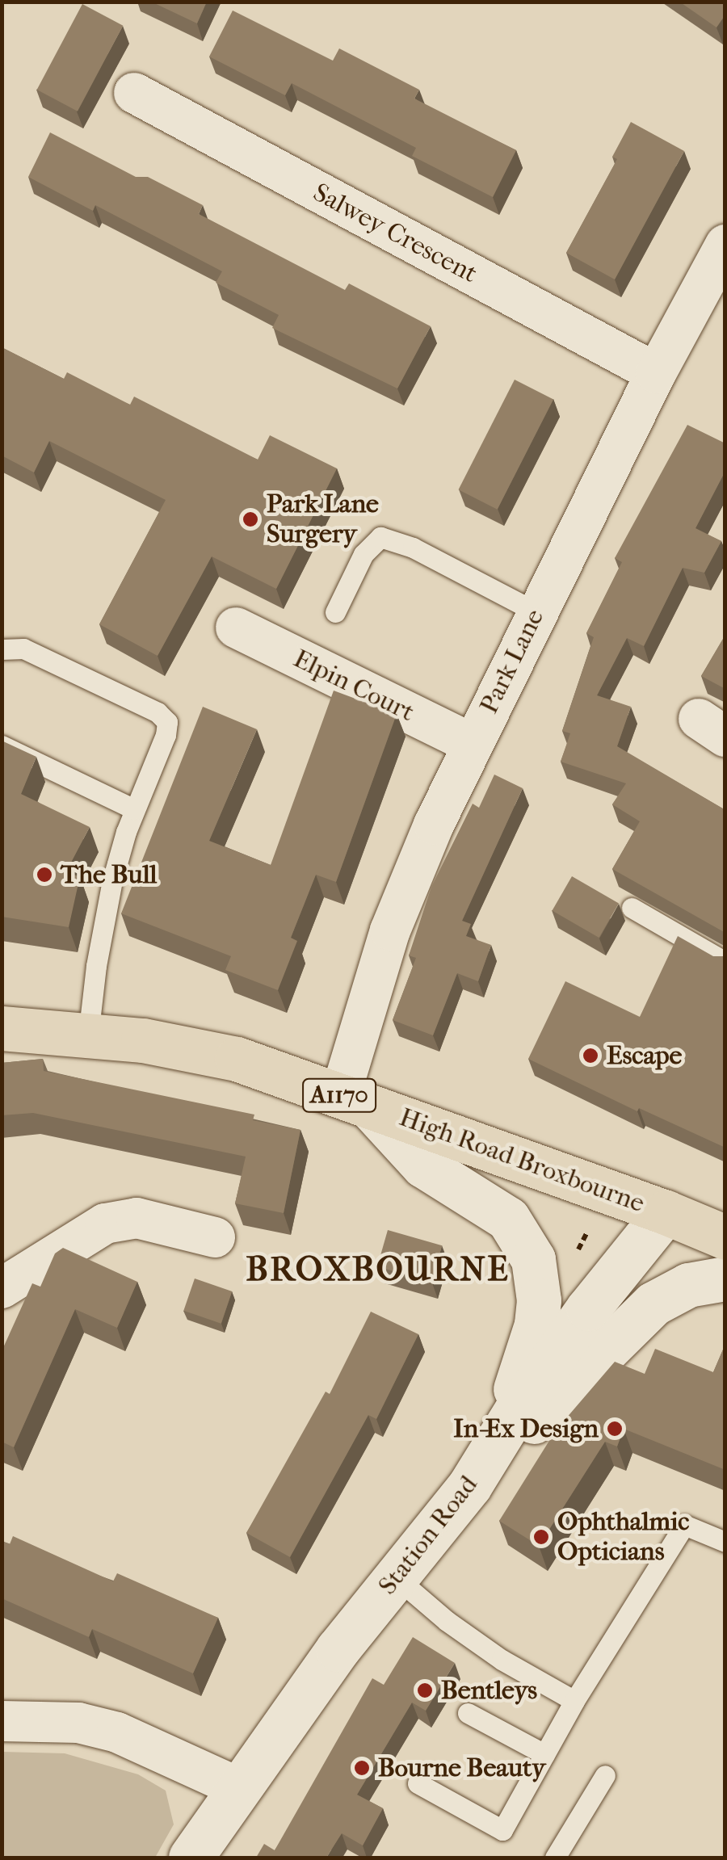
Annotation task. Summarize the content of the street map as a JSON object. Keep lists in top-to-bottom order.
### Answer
{
  "streets": {
    "main road": ["A1170", "High Road Broxbourne", "Station Road"],
    "street": ["Salwey Crescent", "Park Lane", "Elpin Court"]
  },
  "crossings": [
    ["Salwey Crescent", "Park Lane"],
    ["Park Lane", "Elpin Court"],
    ["Park Lane", "High Road Broxbourne"],
    ["A1170", "High Road Broxbourne"],
    ["A1170", "Station Road"],
    ["High Road Broxbourne", "Station Road"]
  ],
  "districts": ["BROXBOURNE"],
  "places": [
    "Park Lane Surgery",
    "The Bull",
    "Escape",
    "In-Ex Design",
    "Ophthalmic Opticians",
    "Bentleys",
    "Bourne Beauty"
  ]
}
